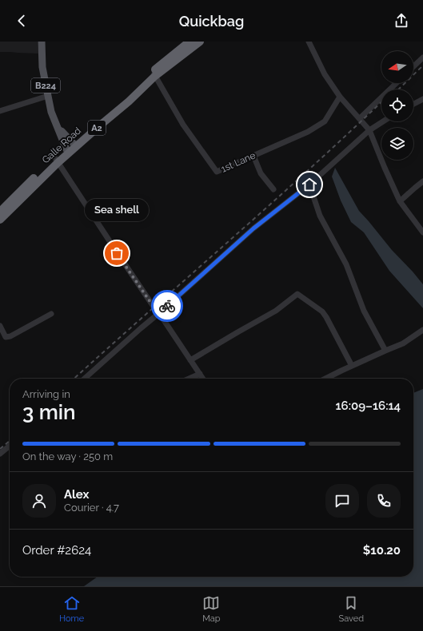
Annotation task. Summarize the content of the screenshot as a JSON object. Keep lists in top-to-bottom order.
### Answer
{
  "streets": {
    "highway": ["A2", "Galle Road"],
    "main road": ["B224"],
    "street": ["1st Lane"]
  },
  "crossings": [
    ["B224", "Galle Road"],
    ["Galle Road", "1st Lane"]
  ],
  "places": ["Sea shell"],
  "north": "left",
  "page": {
    "header": "Quickbag",
    "bubble": "Sea shell",
    "heading": ["3 min", "Arriving in", "16:09–16:14"],
    "panel": [
      "Alex",
      "Courier · 4.7",
      "Order #2624",
      "$10.20"
    ],
    "bar": "On the way · 250 m",
    "tabs": ["Home", "Map", "Saved"]
  }
}
